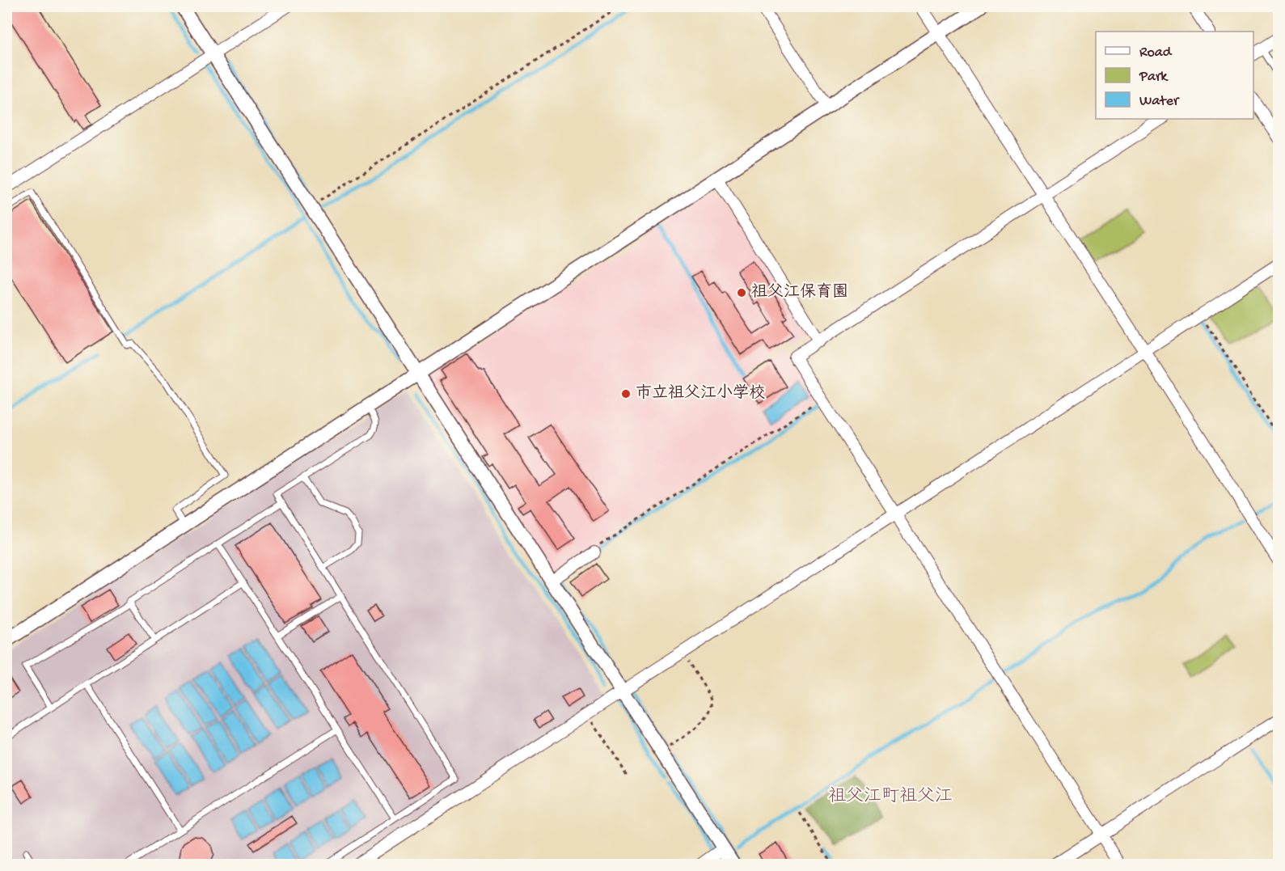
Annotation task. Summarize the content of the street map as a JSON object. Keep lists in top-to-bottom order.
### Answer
{
  "districts": ["祖父江町祖父江"],
  "places": ["祖父江保育園", "市立祖父江小学校"],
  "legend": ["Road", "Park", "Water"]
}
